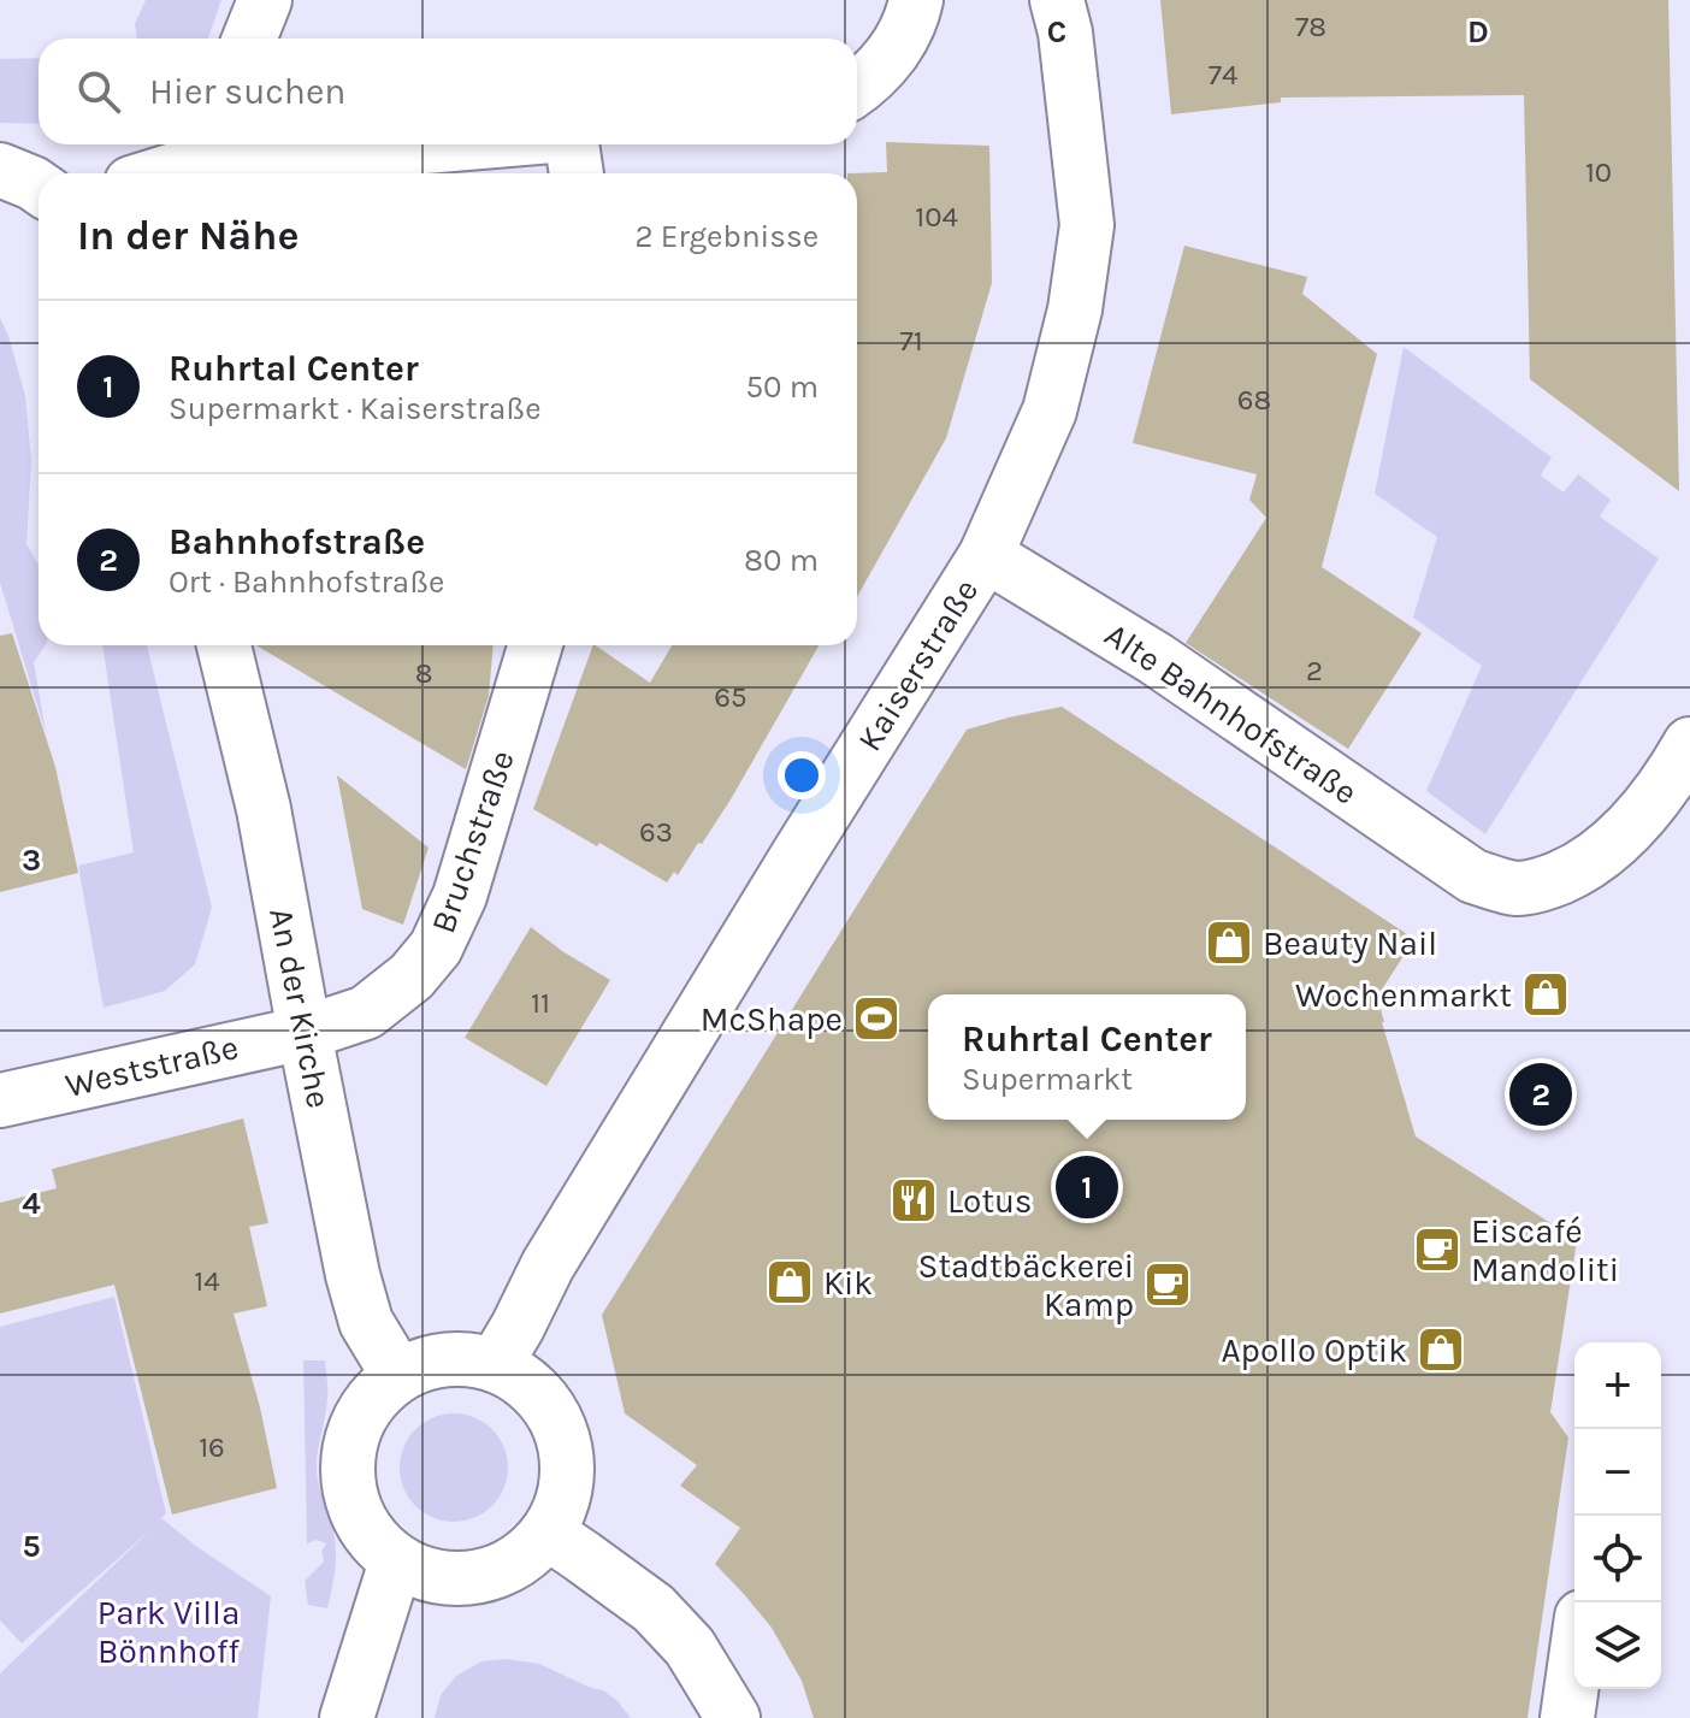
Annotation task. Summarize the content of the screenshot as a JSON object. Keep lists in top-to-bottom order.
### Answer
{
  "streets": {
    "street": [
      "Kaiserstraße",
      "Alte Bahnhofstraße",
      "Bruchstraße",
      "An der Kirche",
      "Weststraße"
    ]
  },
  "crossings": [
    ["Kaiserstraße", "Alte Bahnhofstraße"],
    ["Kaiserstraße", "An der Kirche"],
    ["Bruchstraße", "An der Kirche"],
    ["Bruchstraße", "Weststraße"],
    ["An der Kirche", "Weststraße"]
  ],
  "parks": ["Park Villa Bönnhoff"],
  "places": {
    "shop": [
      "Beauty Nail",
      "Wochenmarkt",
      "Kik",
      "Apollo Optik"
    ],
    "sports": ["McShape"],
    "restaurant": ["Lotus"],
    "cafe": ["Eiscafé Mandoliti", "Stadtbäckerei Kamp"]
  },
  "house_numbers": [
    "78",
    "74",
    "10",
    "104",
    "71",
    "68",
    "2",
    "8",
    "65",
    "63",
    "11",
    "14",
    "16"
  ],
  "page": {
    "search": "Hier suchen",
    "heading": ["In der Nähe", "2 Ergebnisse"],
    "list": [
      {
        "mark": "1",
        "name": "Ruhrtal Center",
        "note": "Supermarkt · Kaiserstraße",
        "value": "50 m"
      },
      {
        "mark": "2",
        "name": "Bahnhofstraße",
        "note": "Ort · Bahnhofstraße",
        "value": "80 m"
      }
    ],
    "popup": ["Ruhrtal Center", "Supermarkt"],
    "pins": ["2", "1"],
    "map_buttons": ["+", "−"]
  },
  "grid": {
    "columns": ["C", "D"],
    "rows": ["3", "4", "5"]
  }
}
